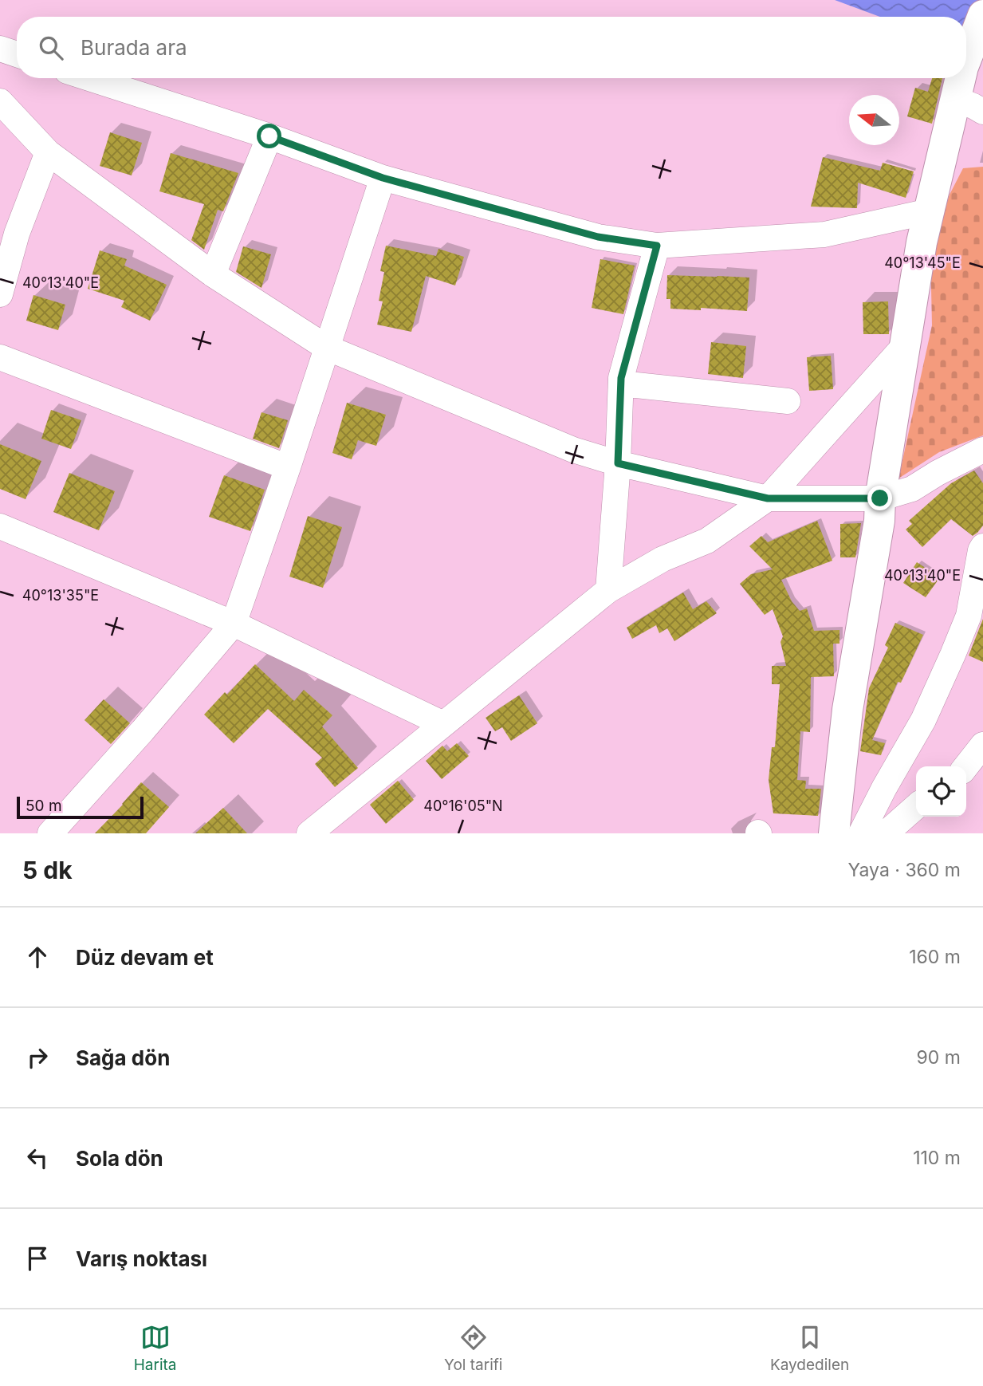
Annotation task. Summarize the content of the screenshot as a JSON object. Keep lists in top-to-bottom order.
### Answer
{
  "scale_bar": "50 m",
  "north": "left",
  "page": {
    "search": "Burada ara",
    "scale": "50 m",
    "heading": ["5 dk", "Yaya · 360 m"],
    "list": [
      ["Düz devam et", "160 m"],
      ["Sağa dön", "90 m"],
      ["Sola dön", "110 m"],
      "Varış noktası"
    ],
    "nav": ["Harita", "Yol tarifi", "Kaydedilen"]
  },
  "coordinates": [
    "40°13'45\"E",
    "40°13'40\"E",
    "40°13'35\"E",
    "40°16'05\"N"
  ]
}
